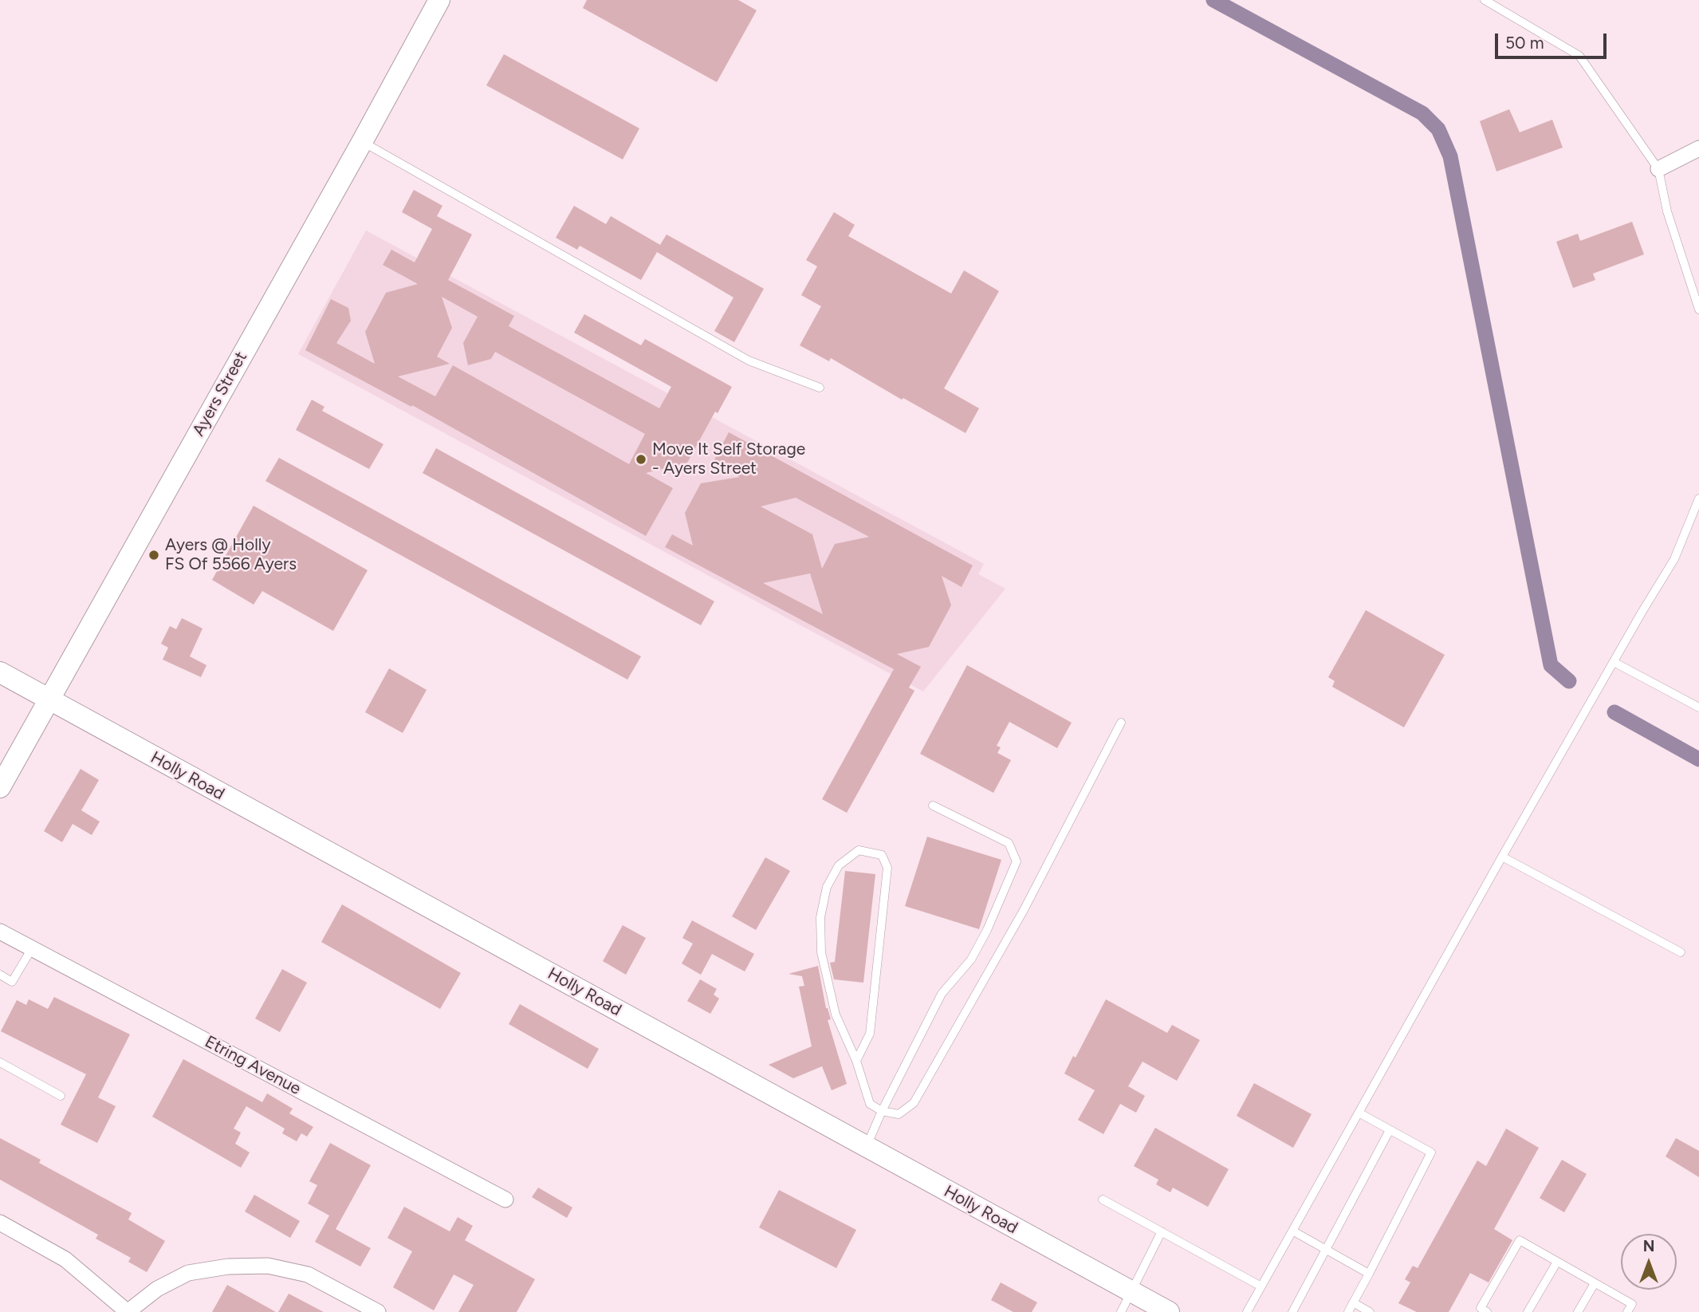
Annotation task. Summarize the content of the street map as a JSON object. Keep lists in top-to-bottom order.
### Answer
{
  "streets": {
    "main road": ["Ayers Street", "Holly Road"],
    "street": ["Etring Avenue"]
  },
  "crossings": [
    ["Ayers Street", "Holly Road"]
  ],
  "places": ["Move It Self Storage - Ayers Street", "Ayers @ Holly FS Of 5566 Ayers"],
  "scale_bar": "50 m",
  "north": "top"
}
